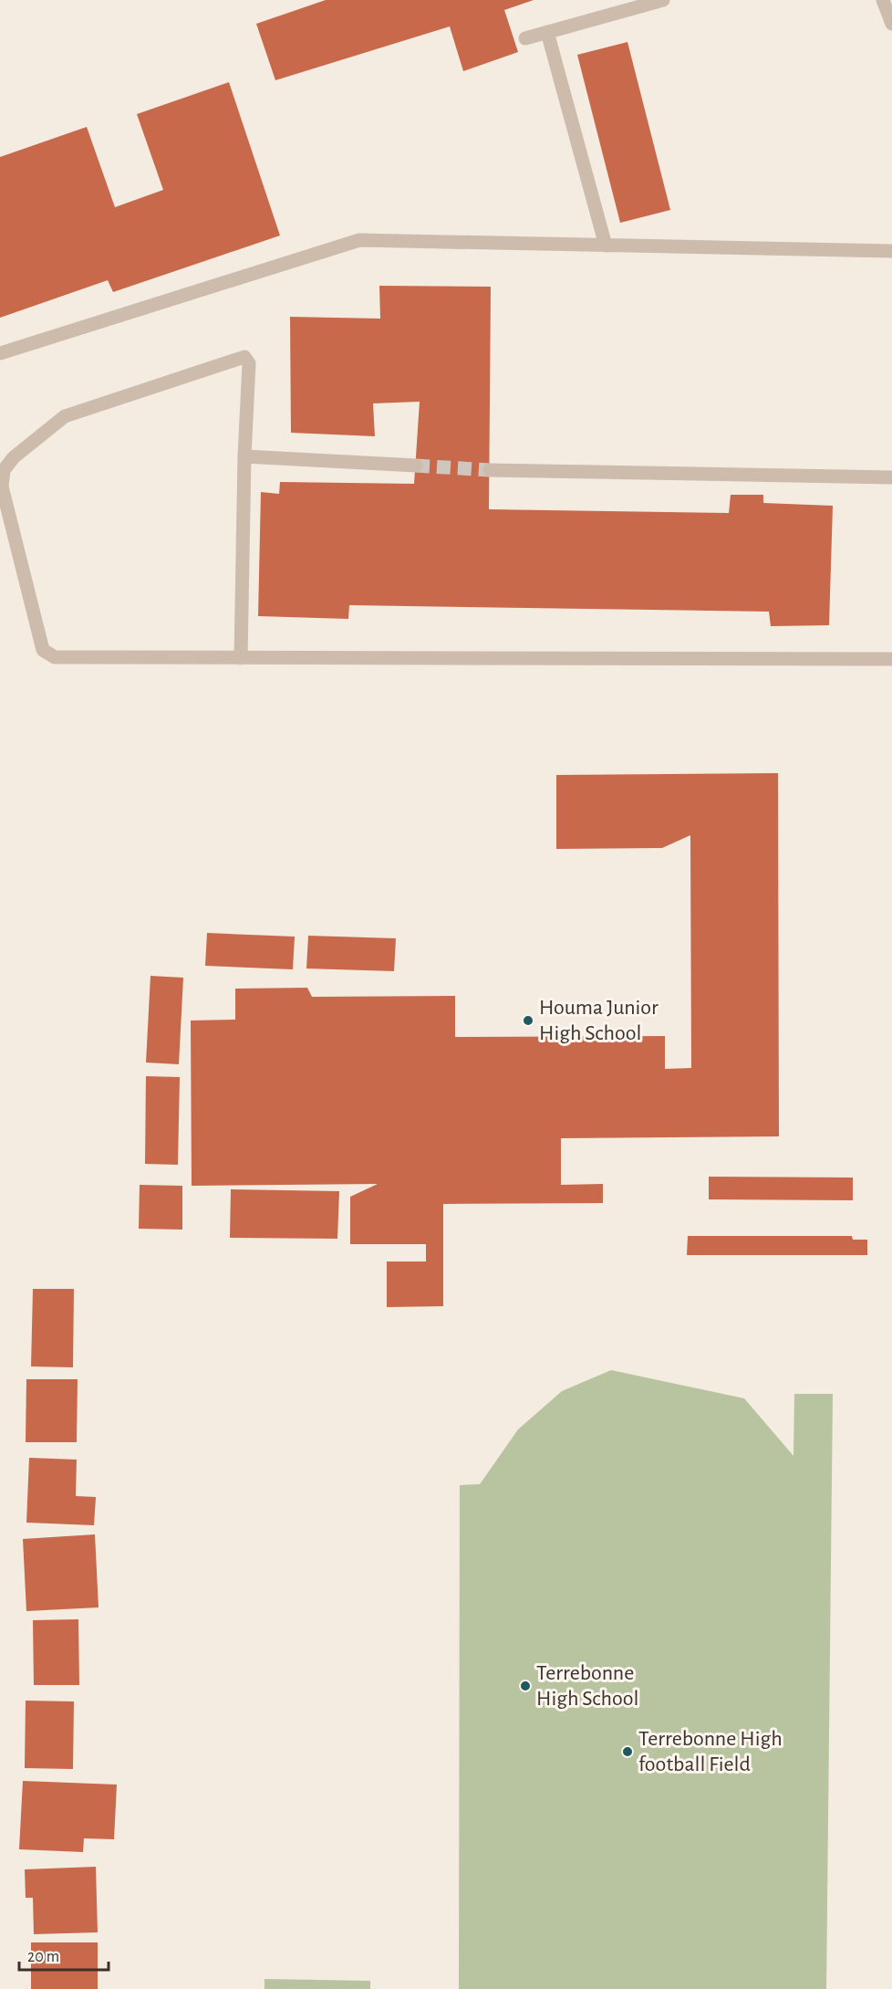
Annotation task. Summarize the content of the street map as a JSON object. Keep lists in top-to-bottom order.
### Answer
{
  "places": ["Houma Junior High School", "Terrebonne High School", "Terrebonne High football Field"],
  "scale_bar": "20 m"
}
